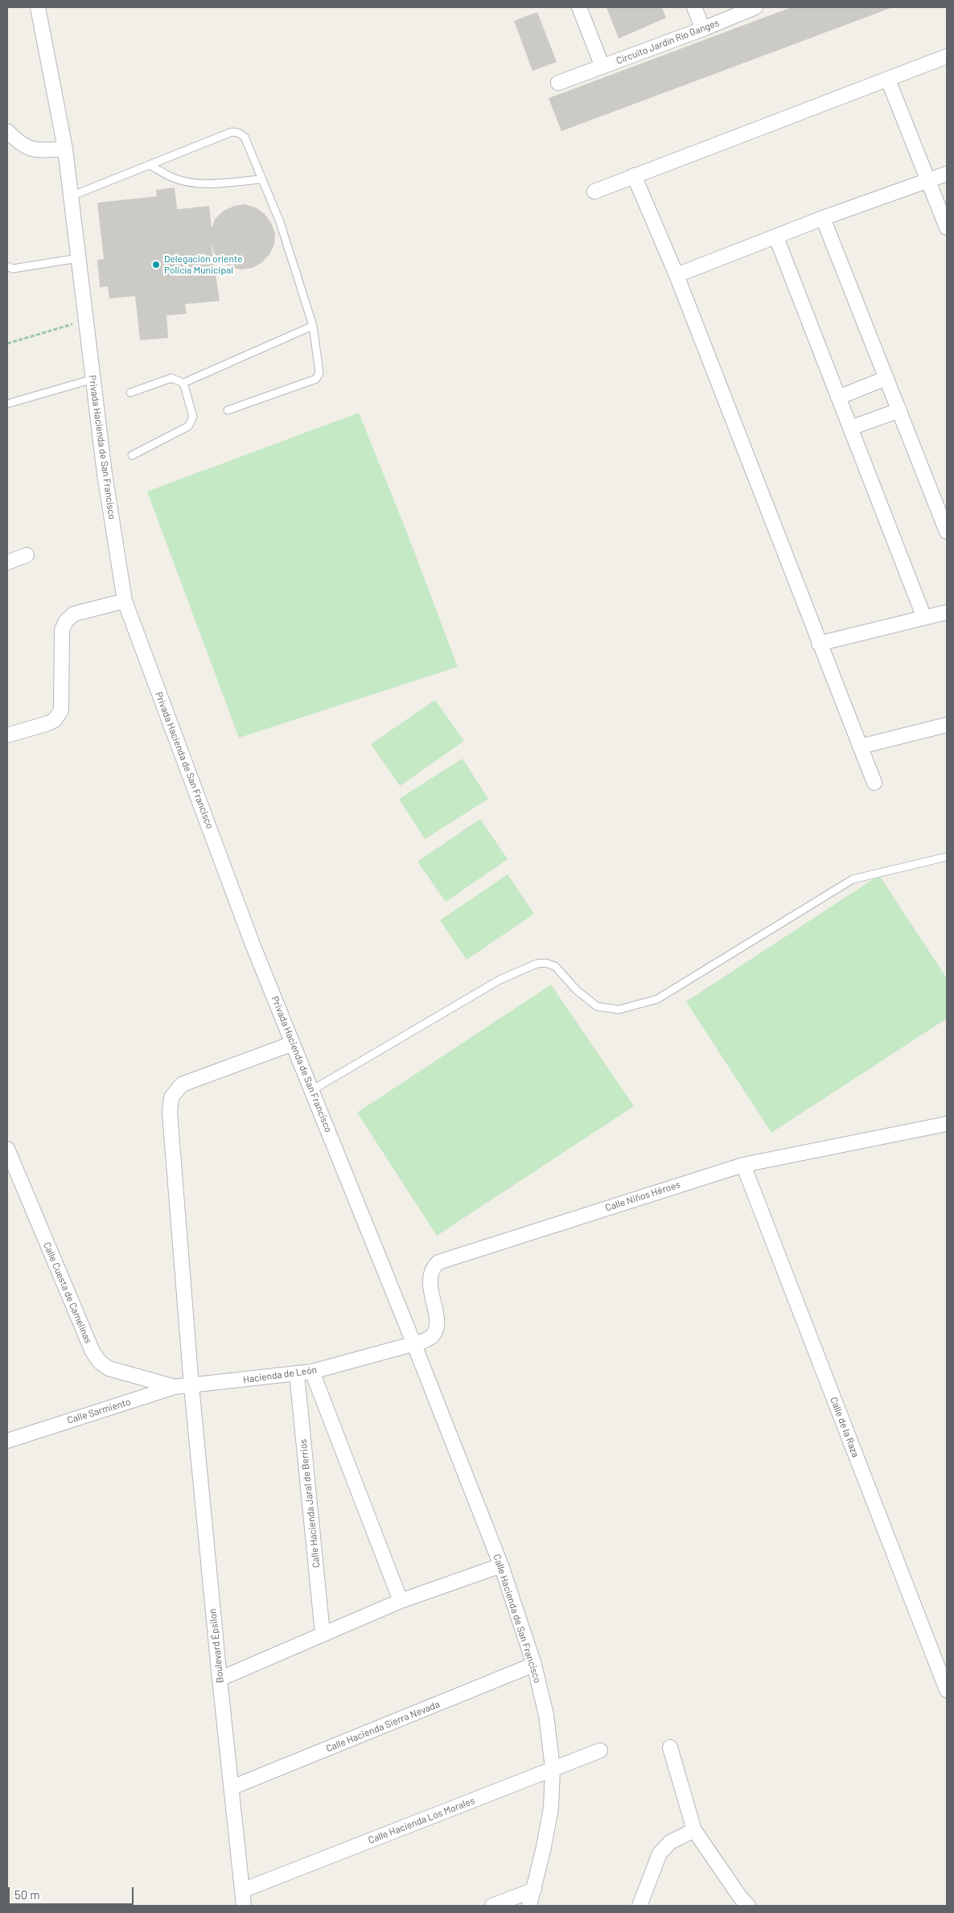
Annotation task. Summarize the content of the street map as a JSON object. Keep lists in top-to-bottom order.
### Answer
{
  "streets": {
    "street": [
      "Circuito Jardín Río Ganges",
      "Privada Hacienda de San Francisco",
      "Calle Niños Héroes",
      "Calle Cuesta de Camelinas",
      "Hacienda de León",
      "Calle Sarmiento",
      "Calle de la Raza",
      "Calle Hacienda Jaral de Berrios",
      "Calle Hacienda de San Francisco",
      "Boulevard Épsilon",
      "Calle Hacienda Sierra Nevada",
      "Calle Hacienda Los Morales"
    ]
  },
  "crossings": [
    ["Privada Hacienda de San Francisco", "Calle Niños Héroes"],
    ["Privada Hacienda de San Francisco", "Hacienda de León"],
    ["Privada Hacienda de San Francisco", "Calle Hacienda de San Francisco"],
    ["Privada Hacienda de San Francisco", "Boulevard Épsilon"],
    ["Calle Niños Héroes", "Hacienda de León"],
    ["Calle Niños Héroes", "Calle de la Raza"],
    ["Calle Niños Héroes", "Calle Hacienda de San Francisco"],
    ["Calle Cuesta de Camelinas", "Calle Sarmiento"],
    ["Hacienda de León", "Calle Sarmiento"],
    ["Hacienda de León", "Calle Hacienda Jaral de Berrios"],
    ["Hacienda de León", "Calle Hacienda de San Francisco"],
    ["Hacienda de León", "Boulevard Épsilon"],
    ["Calle Sarmiento", "Boulevard Épsilon"],
    ["Calle Hacienda de San Francisco", "Calle Hacienda Sierra Nevada"],
    ["Calle Hacienda de San Francisco", "Calle Hacienda Los Morales"],
    ["Boulevard Épsilon", "Calle Hacienda Sierra Nevada"],
    ["Boulevard Épsilon", "Calle Hacienda Los Morales"]
  ],
  "places": ["Delegación oriente Policía Municipal"],
  "scale_bar": "50 m"
}
